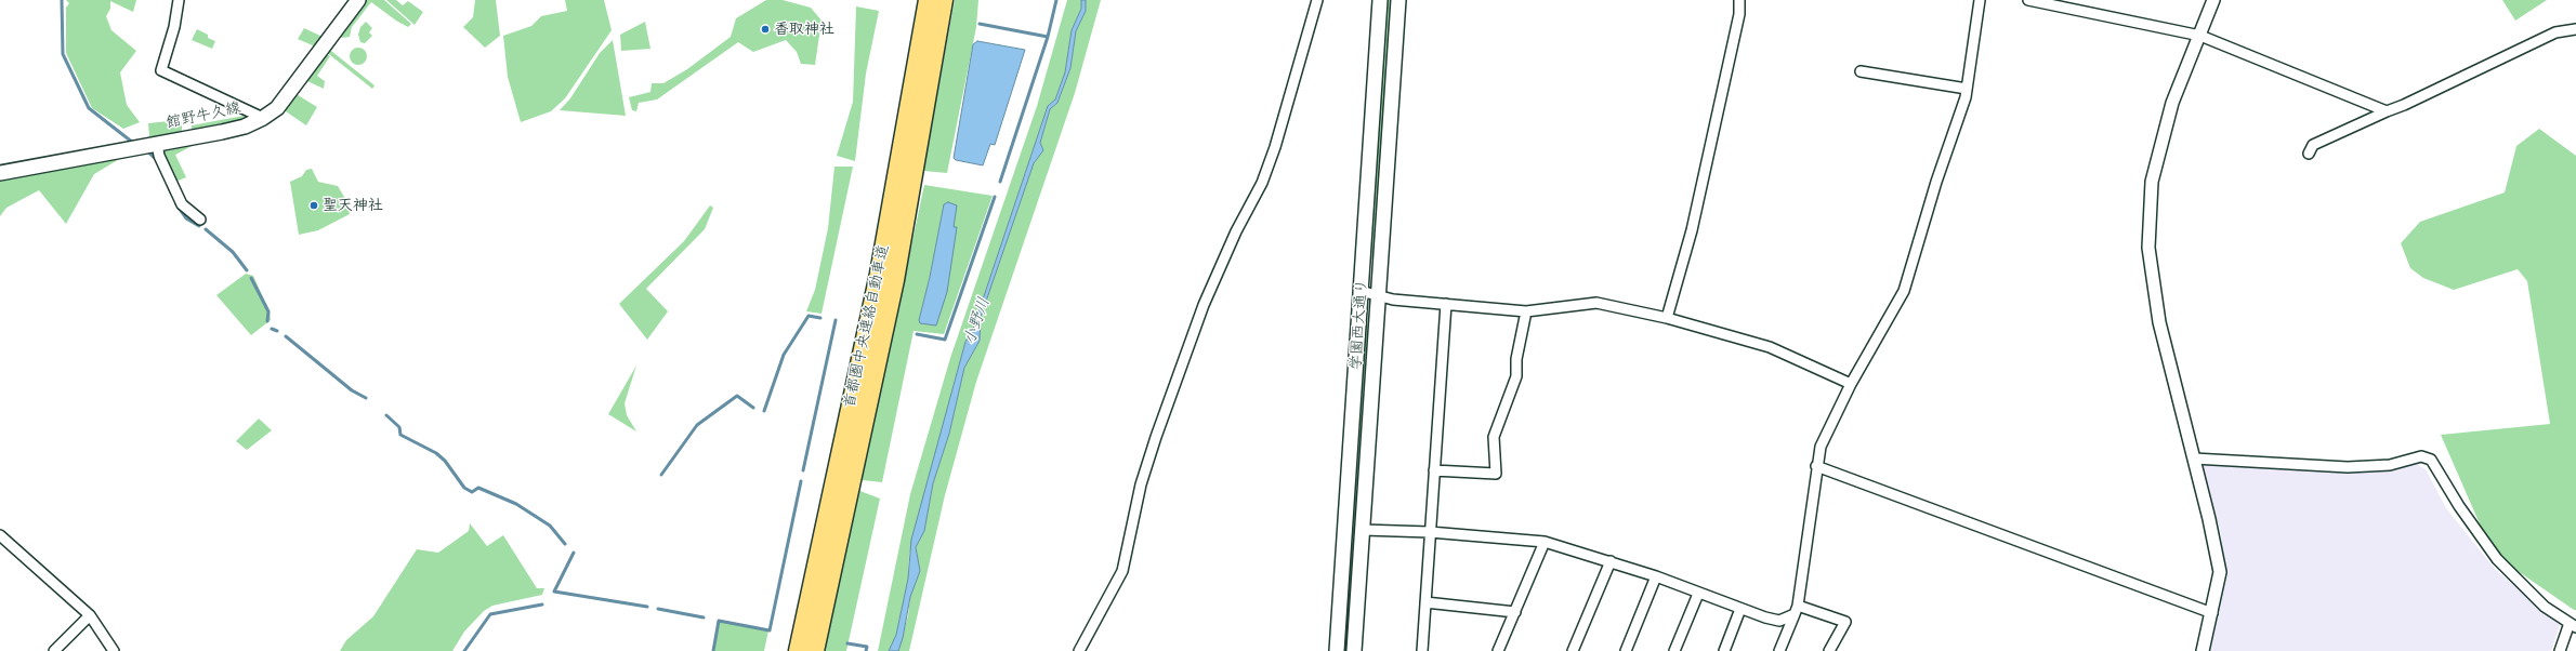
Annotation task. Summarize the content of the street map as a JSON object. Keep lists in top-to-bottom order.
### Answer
{
  "streets": {
    "highway": ["首都圏中央連絡自動車道"],
    "main road": ["館野牛久線", "学園西大通り"]
  },
  "water": ["小野川"],
  "places": ["香取神社", "聖天神社"]
}
